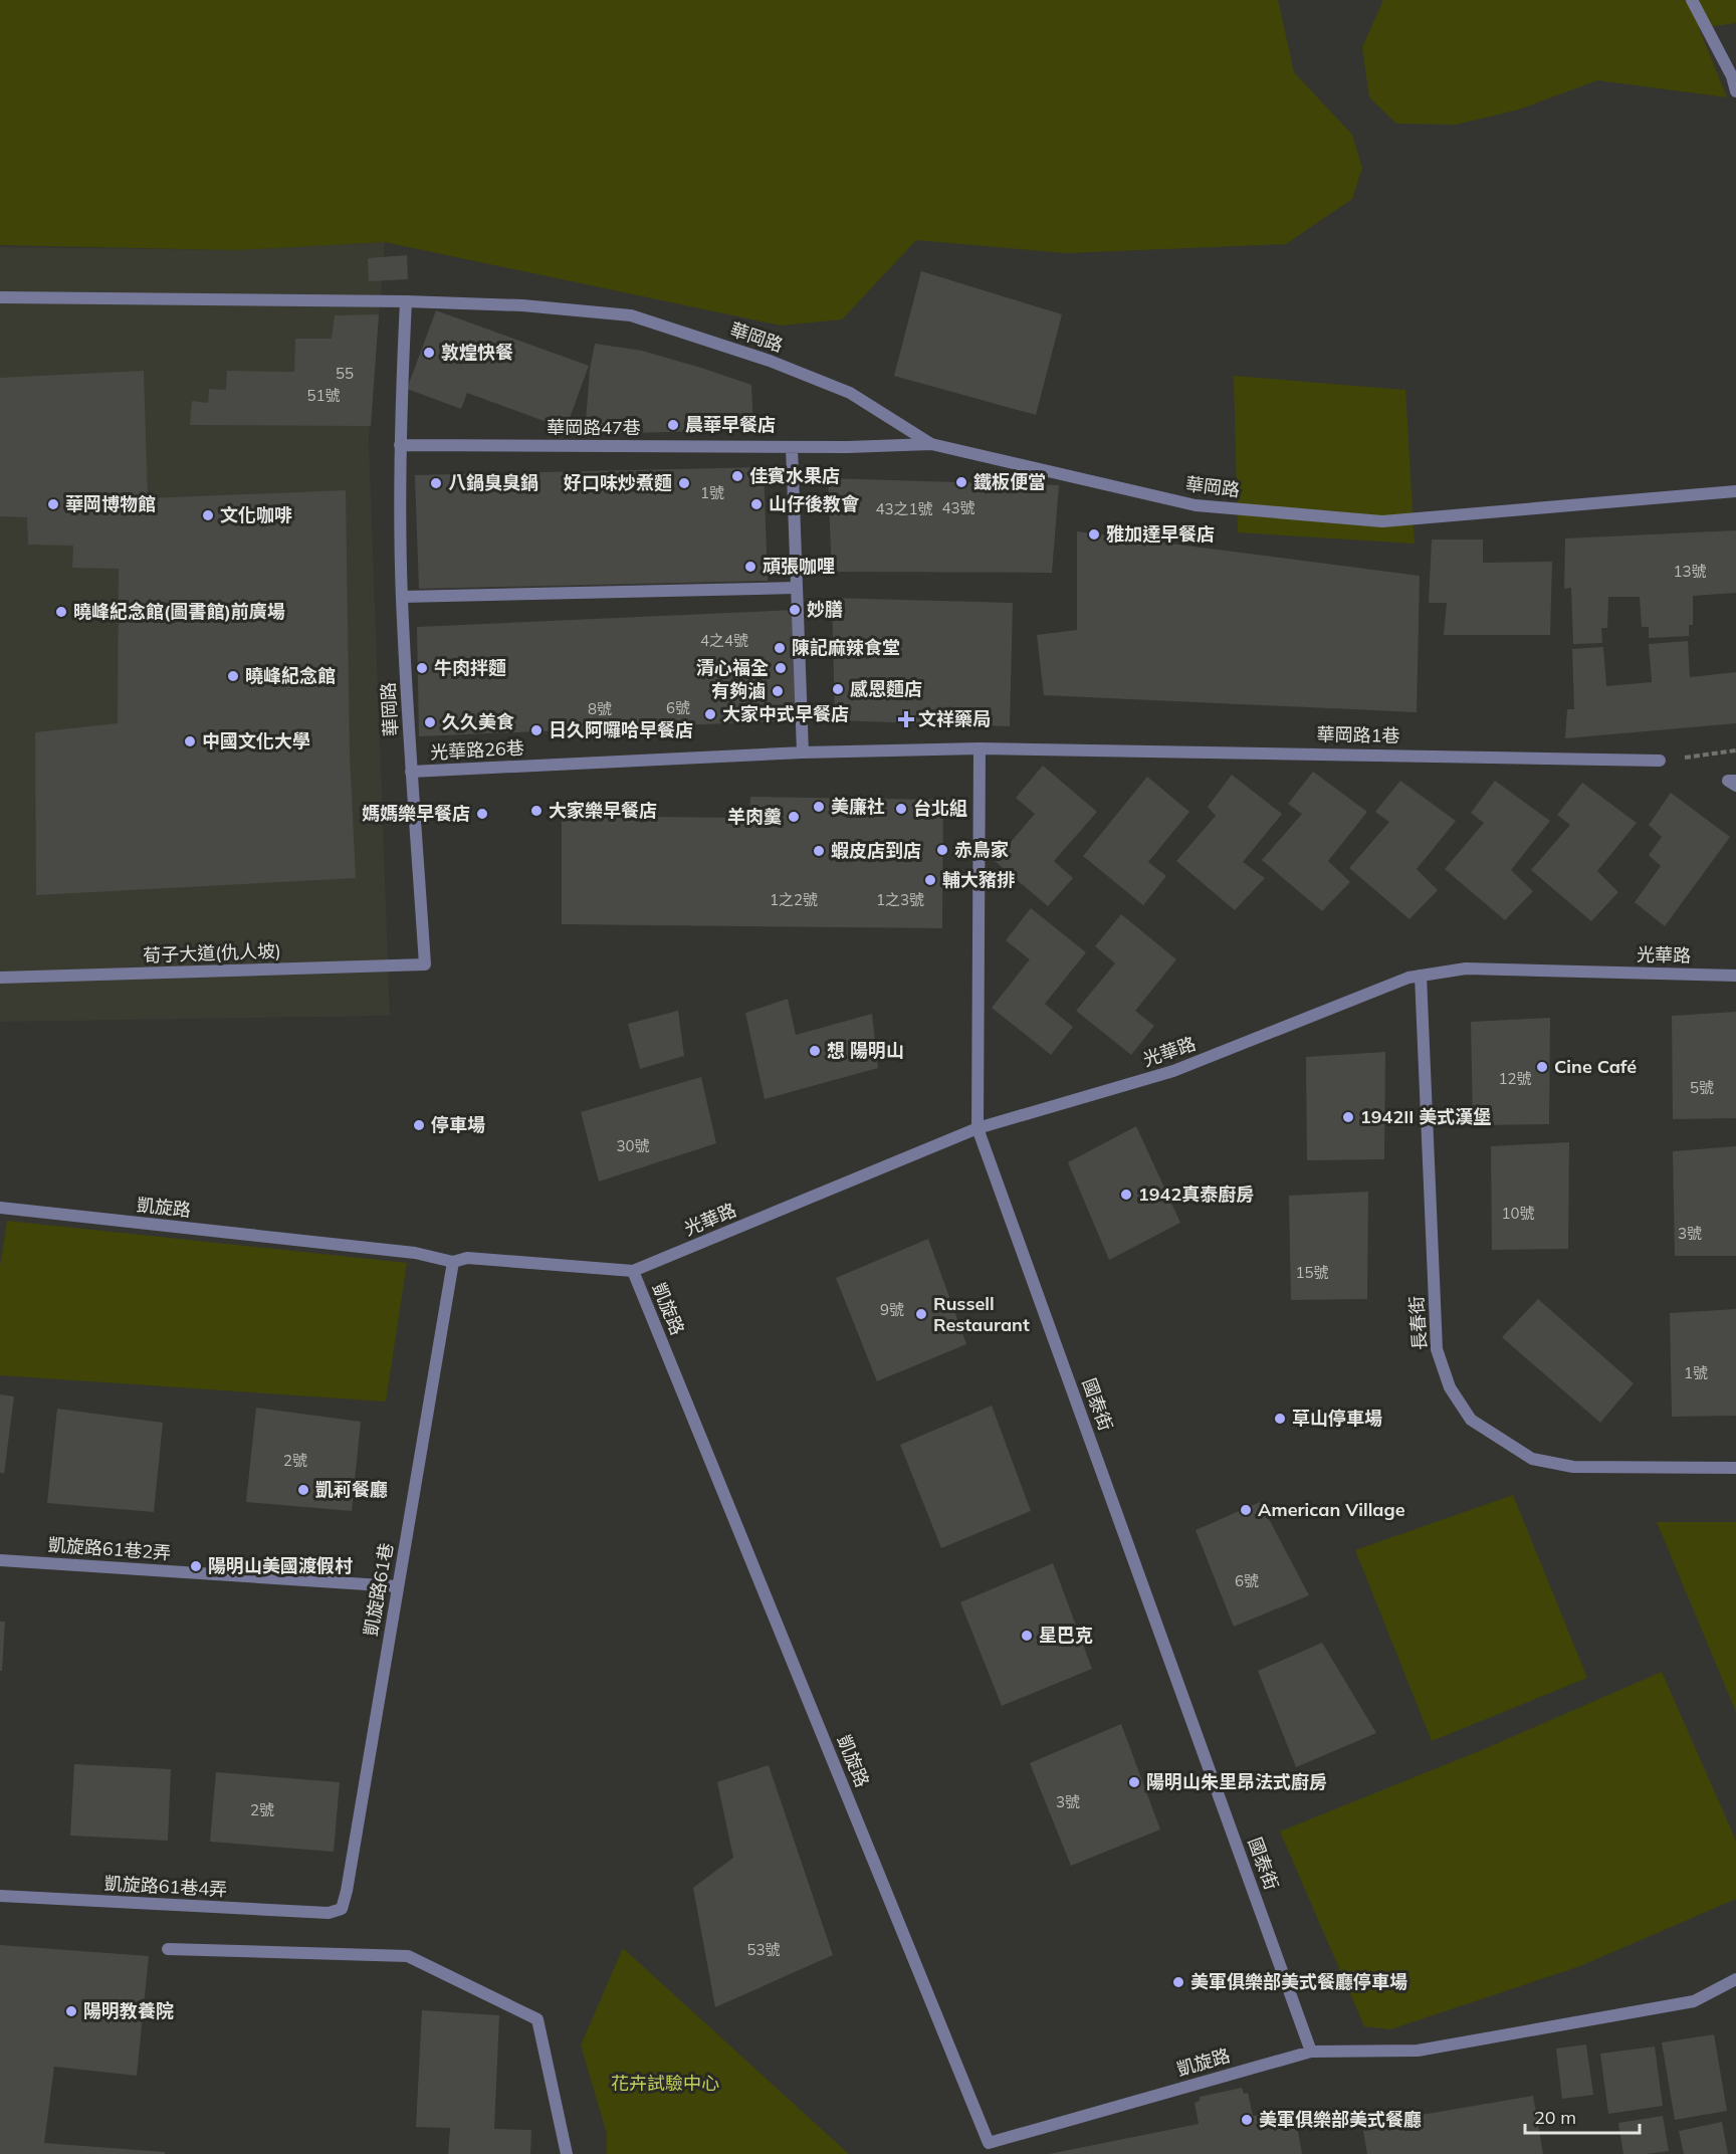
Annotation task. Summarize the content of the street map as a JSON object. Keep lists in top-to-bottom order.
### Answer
{
  "streets": {
    "street": [
      "華岡路",
      "華岡路47巷",
      "華岡路1巷",
      "光華路26巷",
      "荀子大道(仇人坡)",
      "光華路",
      "凱旋路",
      "長春街",
      "國泰街",
      "凱旋路61巷2弄",
      "凱旋路61巷",
      "凱旋路61巷4弄"
    ]
  },
  "crossings": [
    ["華岡路", "華岡路47巷"],
    ["華岡路", "光華路26巷"],
    ["華岡路", "荀子大道(仇人坡)"],
    ["華岡路1巷", "光華路26巷"],
    ["華岡路1巷", "國泰街"],
    ["光華路26巷", "國泰街"],
    ["光華路", "凱旋路"],
    ["光華路", "長春街"],
    ["光華路", "國泰街"],
    ["凱旋路", "國泰街"],
    ["凱旋路", "凱旋路61巷"],
    ["凱旋路61巷2弄", "凱旋路61巷"],
    ["凱旋路61巷", "凱旋路61巷4弄"]
  ],
  "parks": ["花卉試驗中心"],
  "places": {
    "other": [
      "敦煌快餐",
      "晨華早餐店",
      "佳賓水果店",
      "鐵板便當",
      "八鍋臭臭鍋",
      "好口味炒煮麵",
      "華岡博物館",
      "山仔後教會",
      "文化咖啡",
      "雅加達早餐店",
      "頑張咖哩",
      "妙膳",
      "曉峰紀念館(圖書館)前廣場",
      "陳記麻辣食堂",
      "牛肉拌麵",
      "清心福全",
      "曉峰紀念館",
      "感恩麵店",
      "有夠滷",
      "大家中式早餐店",
      "久久美食",
      "日久阿囉哈早餐店",
      "中國文化大學",
      "美廉社",
      "台北組",
      "大家樂早餐店",
      "媽媽樂早餐店",
      "羊肉羹",
      "赤鳥家",
      "蝦皮店到店",
      "輔大豬排",
      "想 陽明山",
      "Cine Café",
      "1942II 美式漢堡",
      "停車場",
      "1942真泰廚房",
      "Russell Restaurant",
      "草山停車場",
      "凱莉餐廳",
      "American Village",
      "陽明山美國渡假村",
      "星巴克",
      "陽明山朱里昂法式廚房",
      "美軍俱樂部美式餐廳停車場",
      "陽明教養院",
      "美軍俱樂部美式餐廳"
    ],
    "health": ["文祥藥局"]
  },
  "house_numbers": [
    "55",
    "51號",
    "1號",
    "43號",
    "43之1號",
    "13號",
    "4之4號",
    "6號",
    "8號",
    "1之2號",
    "1之3號",
    "12號",
    "5號",
    "30號",
    "10號",
    "3號",
    "15號",
    "9號",
    "1號",
    "2號",
    "6號",
    "3號",
    "2號",
    "53號"
  ],
  "scale_bar": "20 m"
}
